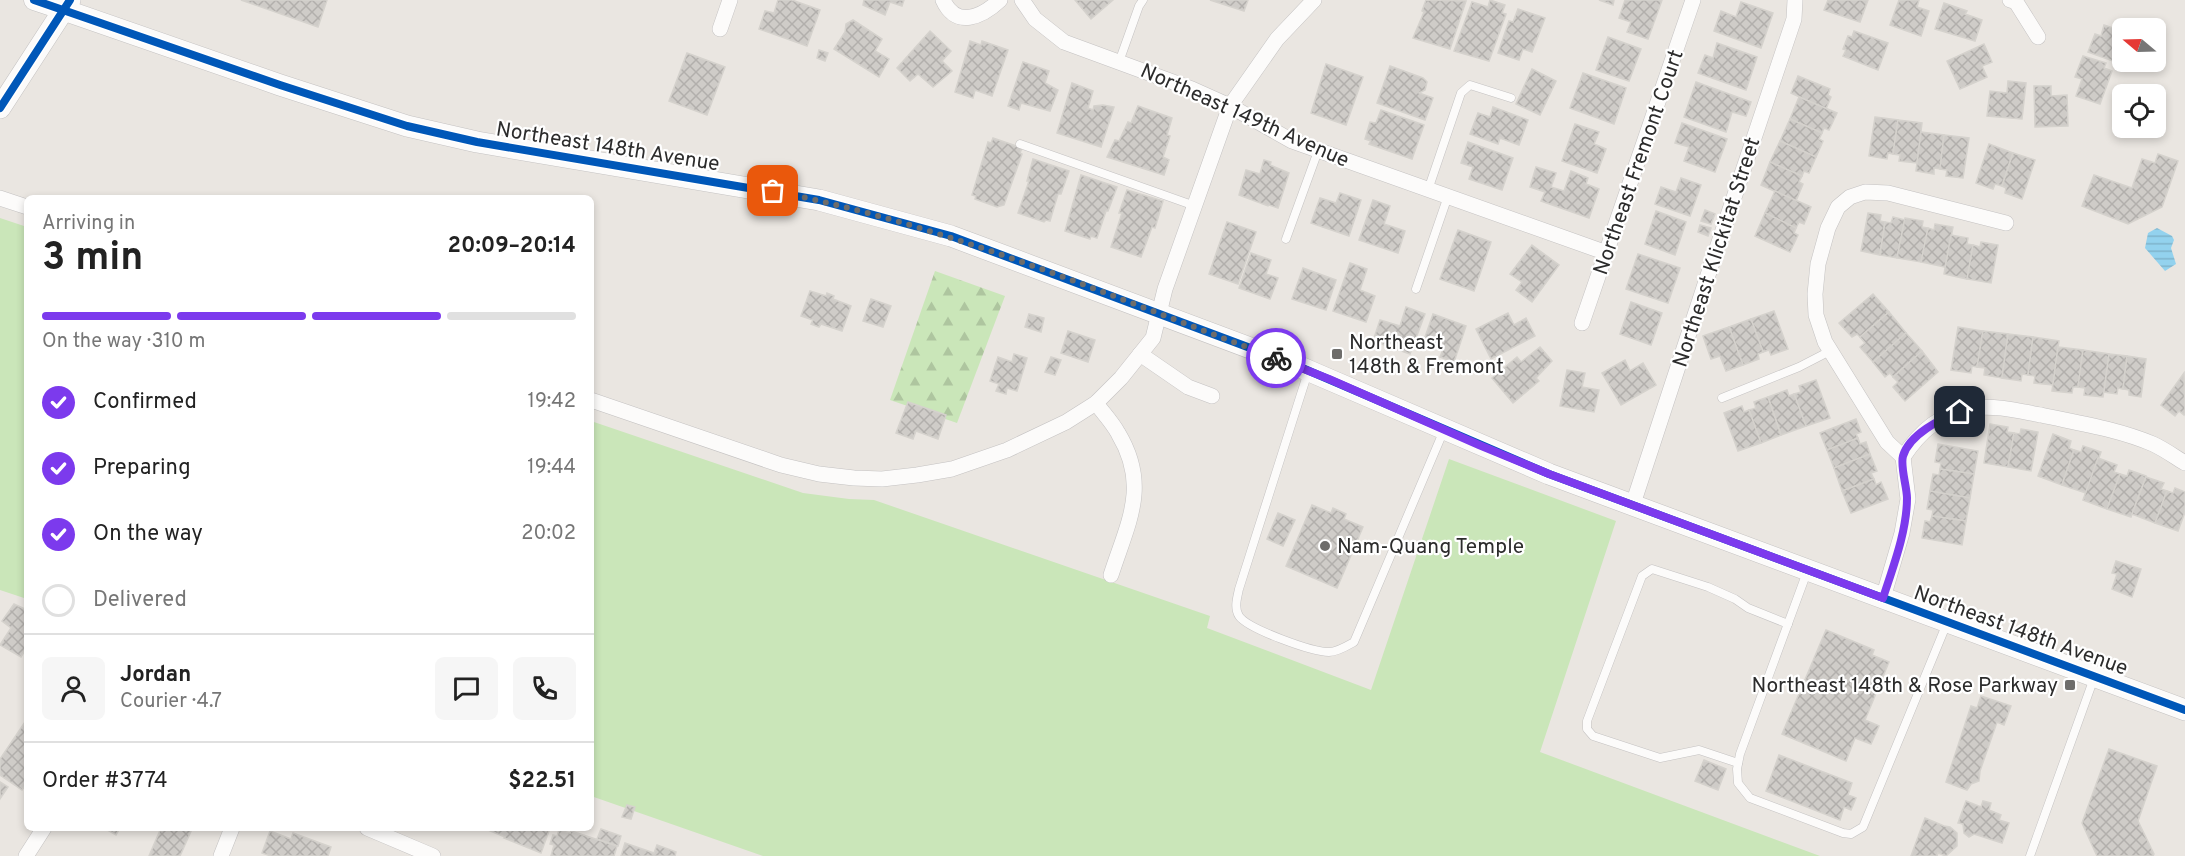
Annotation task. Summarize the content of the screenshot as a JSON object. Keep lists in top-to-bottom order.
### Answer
{
  "streets": {
    "main road": ["Northeast 148th Avenue"],
    "street": ["Northeast 149th Avenue", "Northeast Fremont Court", "Northeast Klickitat Street"]
  },
  "crossings": [
    ["Northeast 149th Avenue", "Northeast Fremont Court"],
    ["Northeast 148th Avenue", "Northeast Klickitat Street"]
  ],
  "places": {
    "transit": ["Northeast 148th & Fremont", "Northeast 148th & Rose Parkway"],
    "other": ["Nam-Quang Temple"]
  },
  "north": "left",
  "page": {
    "heading": ["3 min", "Arriving in", "20:09–20:14"],
    "panel": [
      "Jordan",
      "Courier · 4.7",
      "Order #3774",
      "$22.51"
    ],
    "bar": "On the way · 310 m",
    "list": [
      ["Confirmed", "19:42"],
      ["Preparing", "19:44"],
      ["On the way", "20:02"],
      "Delivered"
    ]
  }
}
